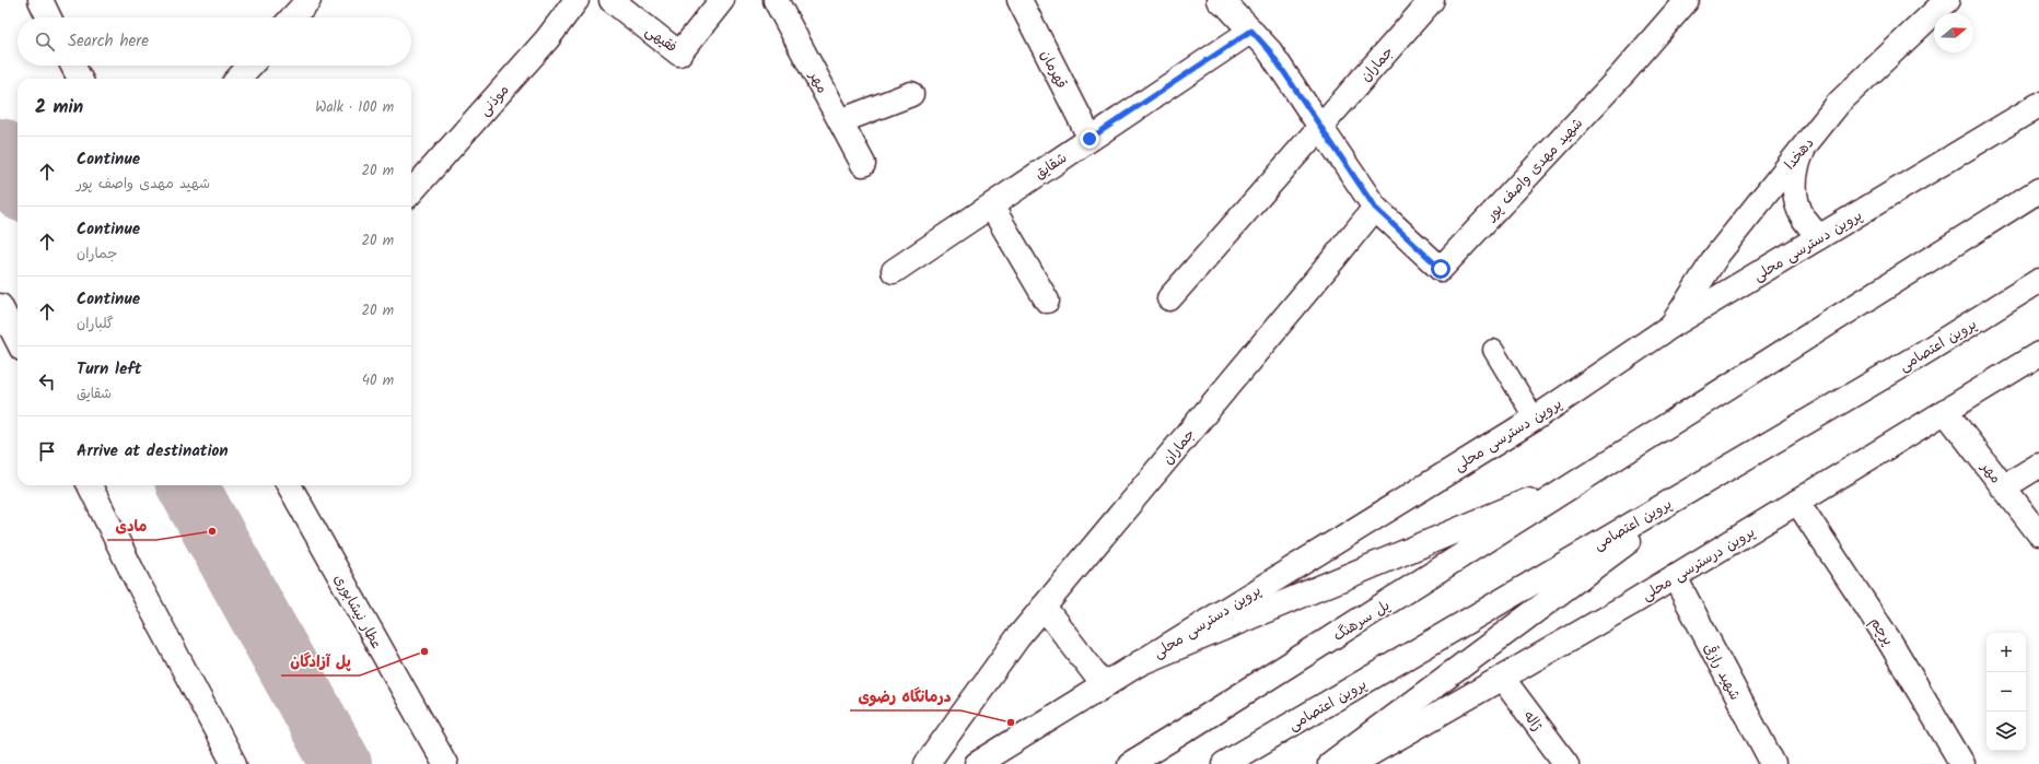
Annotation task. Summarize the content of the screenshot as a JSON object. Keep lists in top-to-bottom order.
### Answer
{
  "streets": {
    "main road": [
      "فقیهی",
      "جماران",
      "قهرمان",
      "مهر",
      "موذنی",
      "دهخدا",
      "شقایق",
      "شهید مهدی واصف پور",
      "پروین دسترسی محلی",
      "پروین اعتصامی",
      "پروین درسترسی محلی",
      "عطار نیشابوری",
      "پل سرهنگ",
      "پرچم",
      "شهید رازقی",
      "ژاله"
    ]
  },
  "crossings": [
    ["جماران", "شهید مهدی واصف پور"],
    ["قهرمان", "شقایق"],
    ["مهر", "پروین درسترسی محلی"],
    ["دهخدا", "پروین دسترسی محلی"],
    ["پروین درسترسی محلی", "پرچم"],
    ["پروین درسترسی محلی", "شهید رازقی"],
    ["پروین درسترسی محلی", "ژاله"]
  ],
  "places": ["مادی", "پل آزادگان", "درمانگاه رضوی"],
  "north": "right",
  "page": {
    "search": "Search here",
    "heading": ["2 min", "Walk · 100 m"],
    "list": [
      ["Continue", "شهید مهدی واصف پور", "20 m"],
      ["Continue", "جماران", "20 m"],
      ["Continue", "گلباران", "20 m"],
      ["Turn left", "شقایق", "40 m"],
      "Arrive at destination"
    ],
    "map_buttons": ["+", "−"]
  }
}
